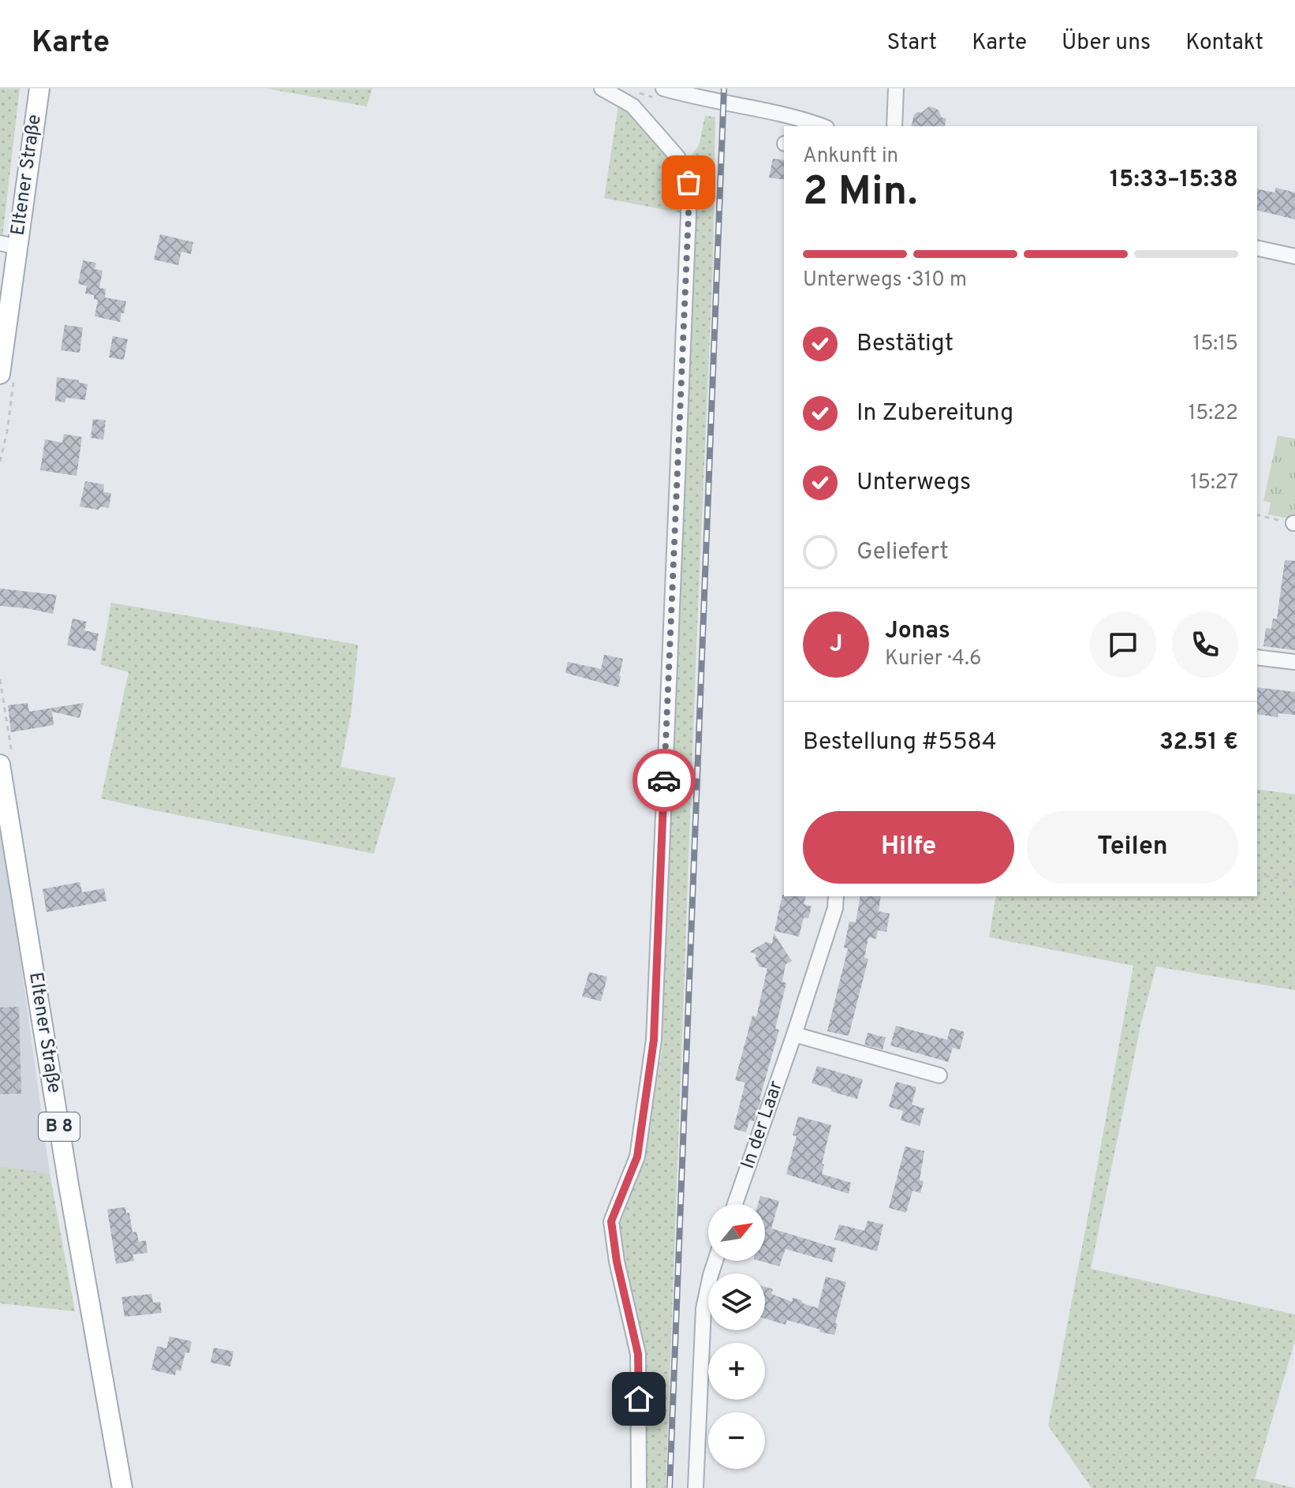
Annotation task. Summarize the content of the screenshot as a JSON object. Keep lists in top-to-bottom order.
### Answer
{
  "streets": {
    "main road": ["Eltener Straße", "B 8"],
    "street": ["In der Laar"]
  },
  "north": "top right",
  "page": {
    "header": "Karte",
    "nav": [
      "Start",
      "Karte",
      "Über uns",
      "Kontakt"
    ],
    "heading": ["2 Min.", "Ankunft in", "15:33–15:38"],
    "panel": [
      "Jonas",
      "Kurier · 4.6",
      "Bestellung #5584",
      "32.51 €"
    ],
    "bar": "Unterwegs · 310 m",
    "list": [
      ["Bestätigt", "15:15"],
      ["In Zubereitung", "15:22"],
      ["Unterwegs", "15:27"],
      "Geliefert"
    ],
    "round": "J",
    "buttons": ["Hilfe", "Teilen"],
    "map_buttons": ["+", "−"]
  }
}
